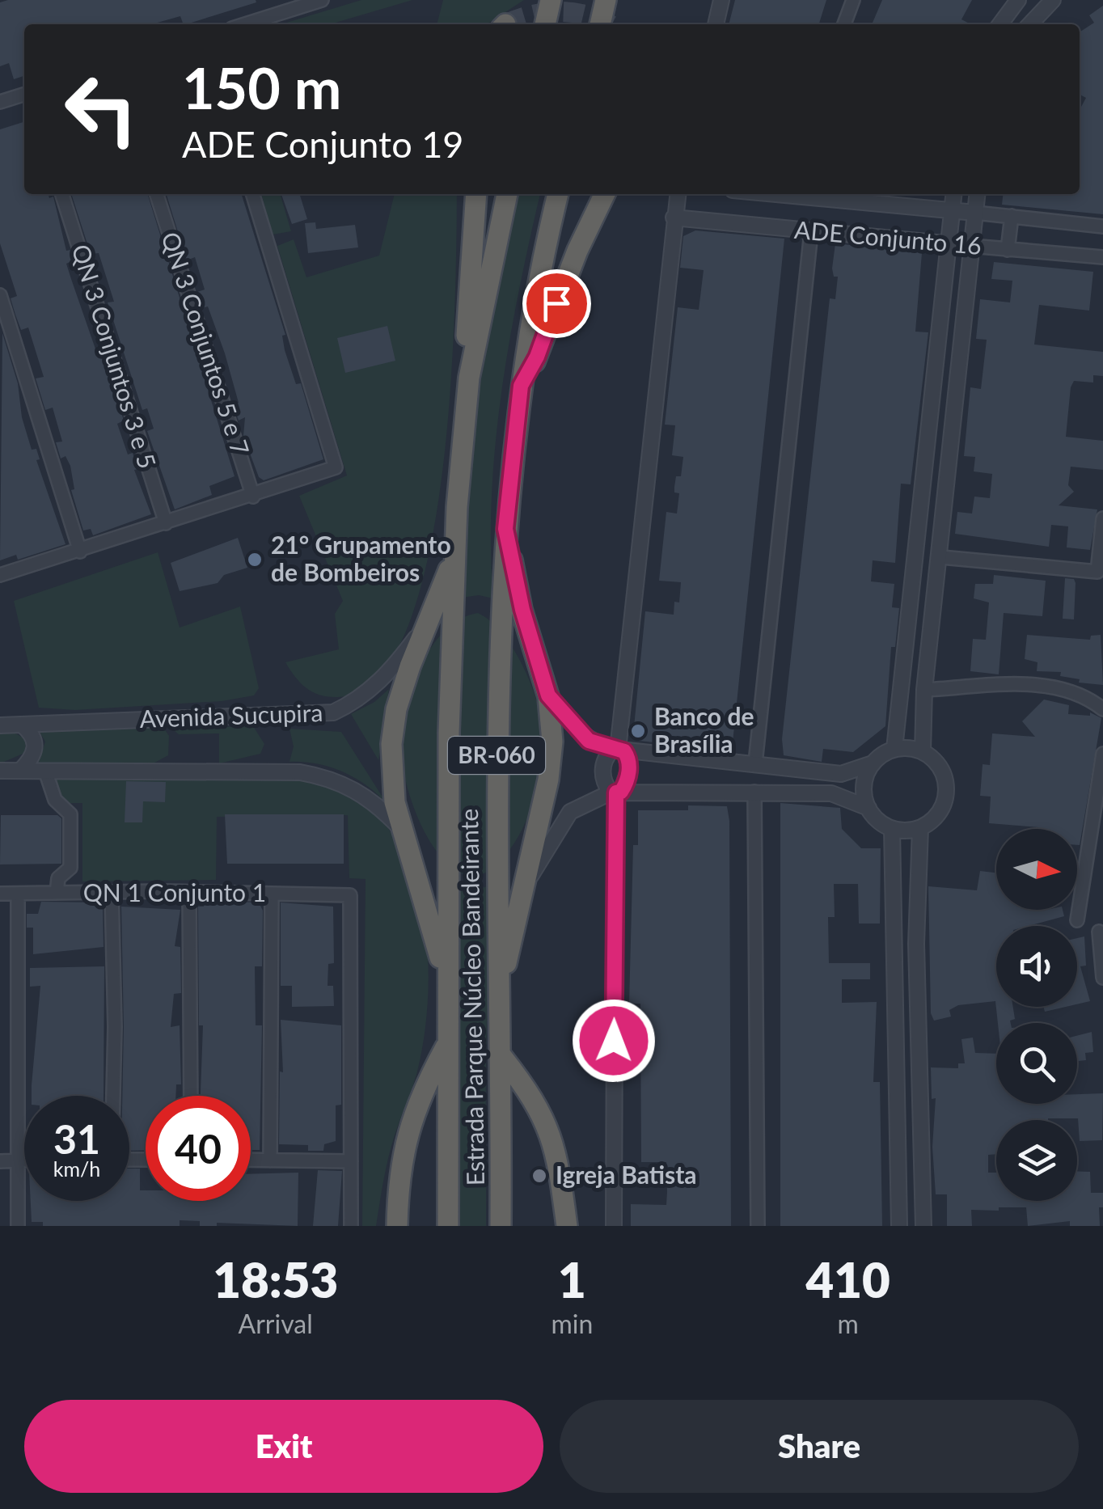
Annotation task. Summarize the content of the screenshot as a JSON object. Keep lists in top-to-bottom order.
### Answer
{
  "streets": {
    "highway": ["BR-060", "Estrada Parque Núcleo Bandeirante"],
    "street": [
      "ADE Conjunto 16",
      "QN 3 Conjuntos 5 e 7",
      "QN 3 Conjuntos 3 e 5",
      "Avenida Sucupira",
      "QN 1 Conjunto 1"
    ]
  },
  "places": ["21° Grupamento de Bombeiros", "Banco de Brasília", "Igreja Batista"],
  "north": "right",
  "page": {
    "turn": ["150 m", "ADE Conjunto 19"],
    "speed": "31 km/h",
    "limit": "40",
    "eta": [
      "18:53",
      "Arrival",
      "1",
      "min",
      "410",
      "m"
    ],
    "buttons": ["Exit", "Share"]
  }
}
